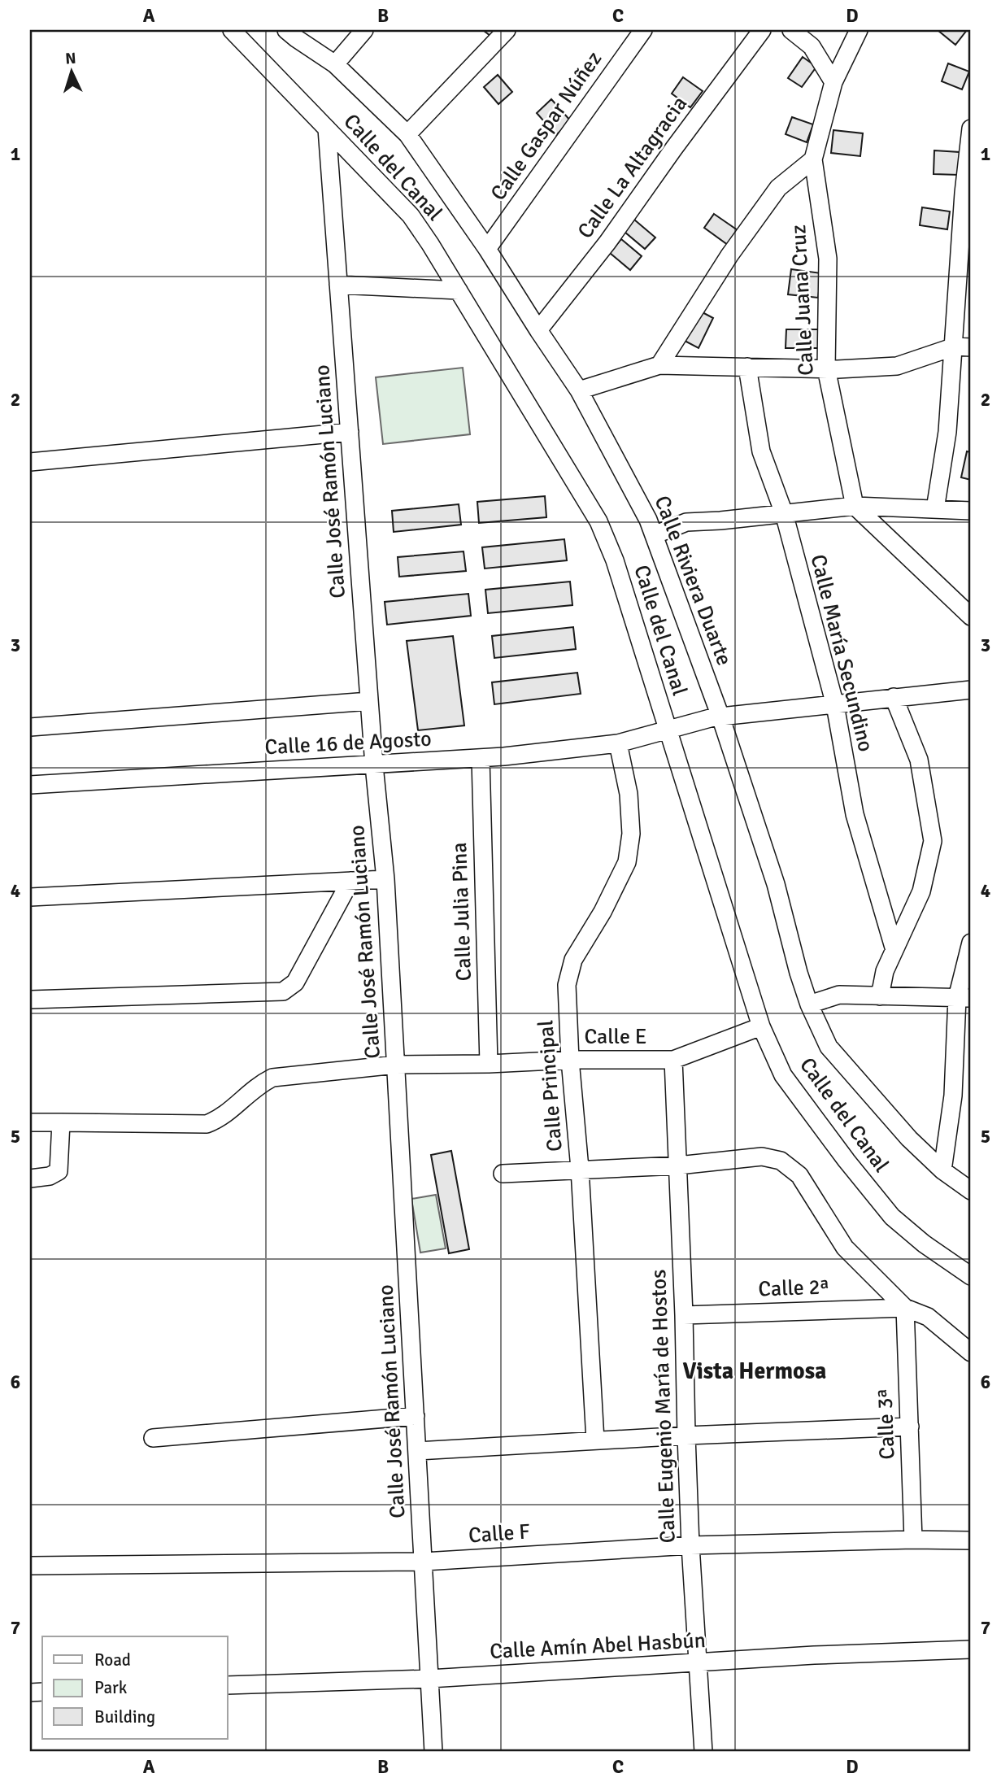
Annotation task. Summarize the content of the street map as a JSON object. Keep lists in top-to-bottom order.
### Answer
{
  "streets": {
    "street": [
      "Calle Gaspar Núñez",
      "Calle del Canal",
      "Calle La Altagracia",
      "Calle Juana Cruz",
      "Calle José Ramón Luciano",
      "Calle Riviera Duarte",
      "Calle María Secundino",
      "Calle 16 de Agosto",
      "Calle Julia Pina",
      "Calle E",
      "Calle Principal",
      "Calle 2ª",
      "Calle Eugenio María de Hostos",
      "Calle 3ª",
      "Calle F",
      "Calle Amín Abel Hasbún"
    ]
  },
  "crossings": [
    ["Calle Gaspar Núñez", "Calle Riviera Duarte"],
    ["Calle del Canal", "Calle José Ramón Luciano"],
    ["Calle del Canal", "Calle 16 de Agosto"],
    ["Calle del Canal", "Calle E"],
    ["Calle La Altagracia", "Calle Riviera Duarte"],
    ["Calle José Ramón Luciano", "Calle 16 de Agosto"],
    ["Calle José Ramón Luciano", "Calle E"],
    ["Calle José Ramón Luciano", "Calle F"],
    ["Calle José Ramón Luciano", "Calle Amín Abel Hasbún"],
    ["Calle Riviera Duarte", "Calle 16 de Agosto"],
    ["Calle María Secundino", "Calle 16 de Agosto"],
    ["Calle 16 de Agosto", "Calle Julia Pina"],
    ["Calle 16 de Agosto", "Calle Principal"],
    ["Calle Julia Pina", "Calle E"],
    ["Calle E", "Calle Principal"],
    ["Calle E", "Calle Eugenio María de Hostos"],
    ["Calle 2ª", "Calle Eugenio María de Hostos"],
    ["Calle 2ª", "Calle 3ª"],
    ["Calle Eugenio María de Hostos", "Calle F"],
    ["Calle Eugenio María de Hostos", "Calle Amín Abel Hasbún"],
    ["Calle 3ª", "Calle F"]
  ],
  "districts": ["Vista Hermosa"],
  "legend": ["Road", "Park", "Building"],
  "north": "top",
  "grid": {
    "columns": [
      "A",
      "B",
      "C",
      "D"
    ],
    "rows": [
      "1",
      "2",
      "3",
      "4",
      "5",
      "6",
      "7"
    ]
  }
}
